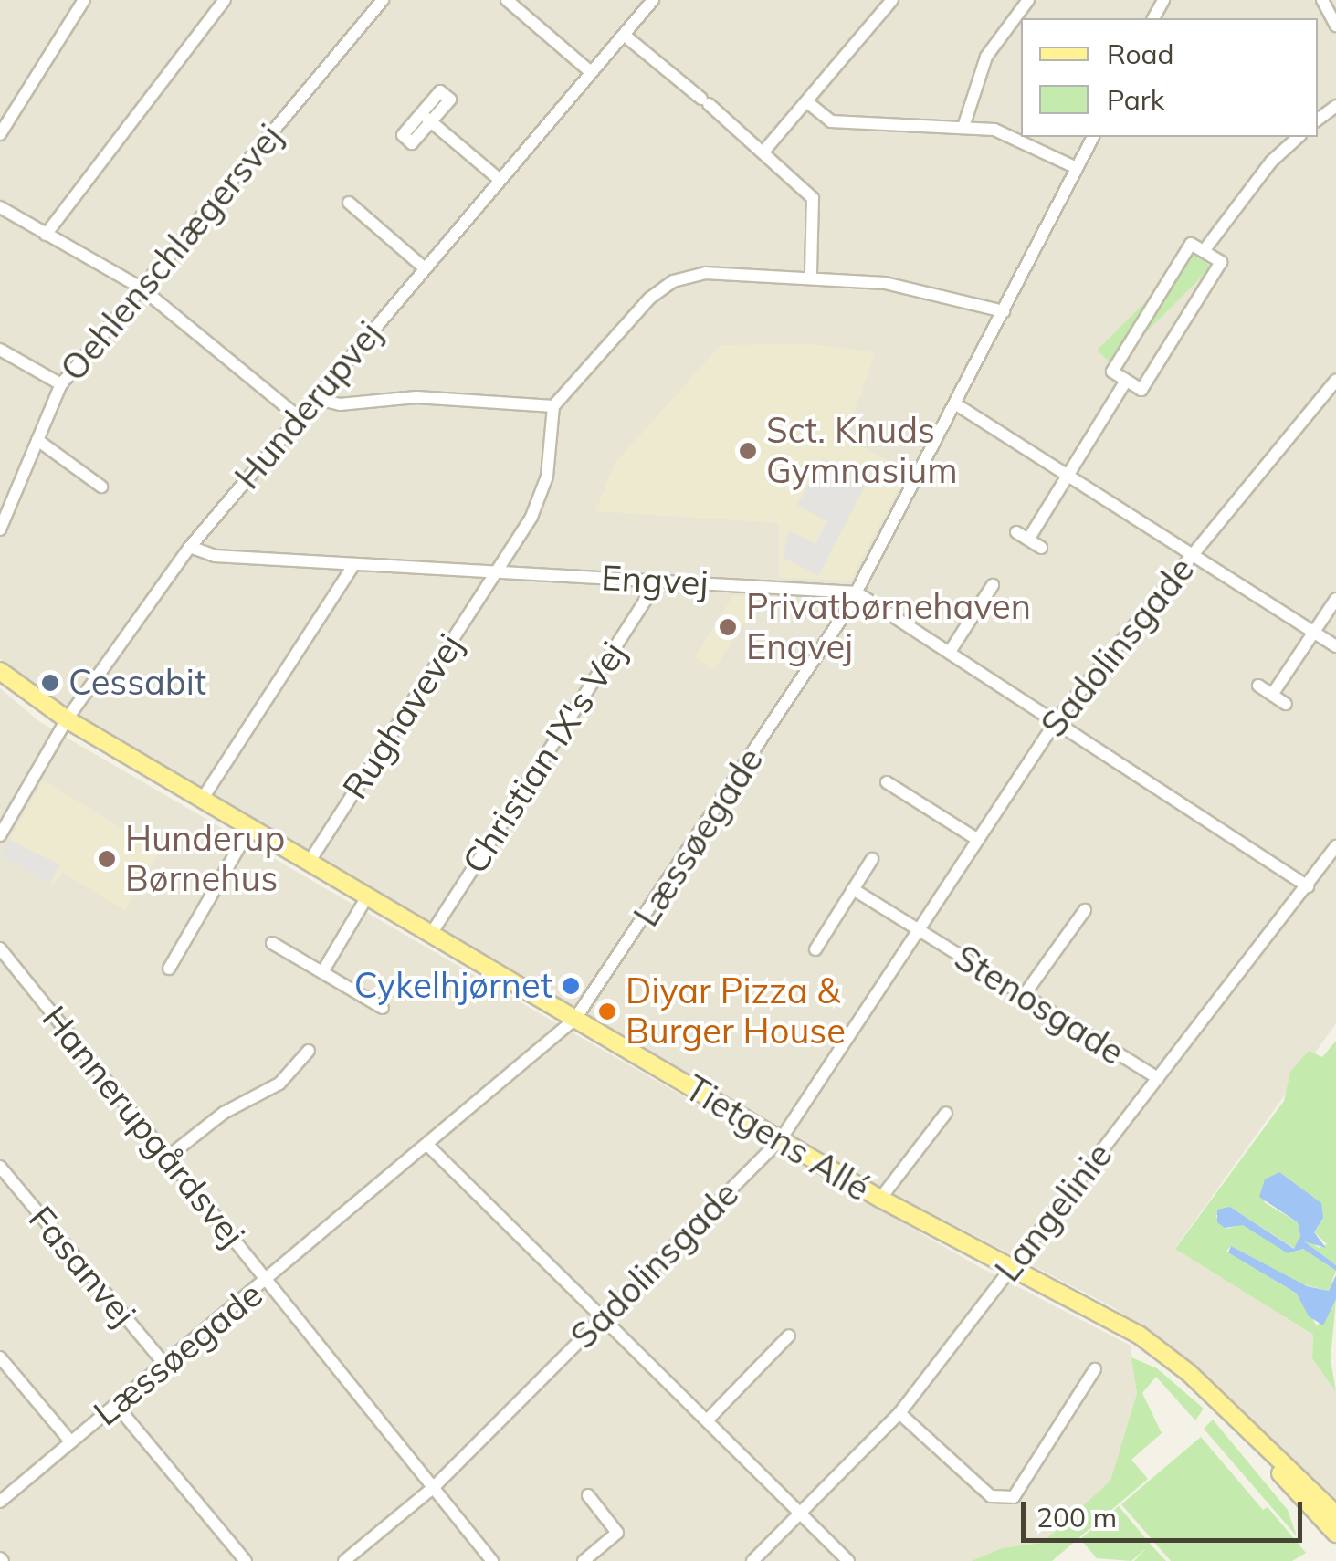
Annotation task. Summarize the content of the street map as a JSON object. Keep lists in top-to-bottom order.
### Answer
{
  "streets": {
    "main road": ["Tietgens Allé"],
    "street": [
      "Oehlenschlægersvej",
      "Hunderupvej",
      "Engvej",
      "Sadolinsgade",
      "Rughavevej",
      "Christian IX's Vej",
      "Læssøegade",
      "Stenosgade",
      "Hannerupgårdsvej",
      "Langelinie",
      "Fasanvej"
    ]
  },
  "crossings": [
    ["Hunderupvej", "Engvej"],
    ["Hunderupvej", "Tietgens Allé"],
    ["Engvej", "Sadolinsgade"],
    ["Engvej", "Rughavevej"],
    ["Engvej", "Christian IX's Vej"],
    ["Engvej", "Læssøegade"],
    ["Engvej", "Langelinie"],
    ["Sadolinsgade", "Stenosgade"],
    ["Sadolinsgade", "Hannerupgårdsvej"],
    ["Sadolinsgade", "Tietgens Allé"],
    ["Rughavevej", "Tietgens Allé"],
    ["Christian IX's Vej", "Tietgens Allé"],
    ["Læssøegade", "Hannerupgårdsvej"],
    ["Læssøegade", "Tietgens Allé"],
    ["Læssøegade", "Fasanvej"],
    ["Stenosgade", "Langelinie"],
    ["Tietgens Allé", "Langelinie"]
  ],
  "places": [
    "Sct. Knuds Gymnasium",
    "Privatbørnehaven Engvej",
    "Cessabit",
    "Hunderup Børnehus",
    "Cykelhjørnet",
    "Diyar Pizza & Burger House"
  ],
  "legend": ["Road", "Park"],
  "scale_bar": "200 m"
}
